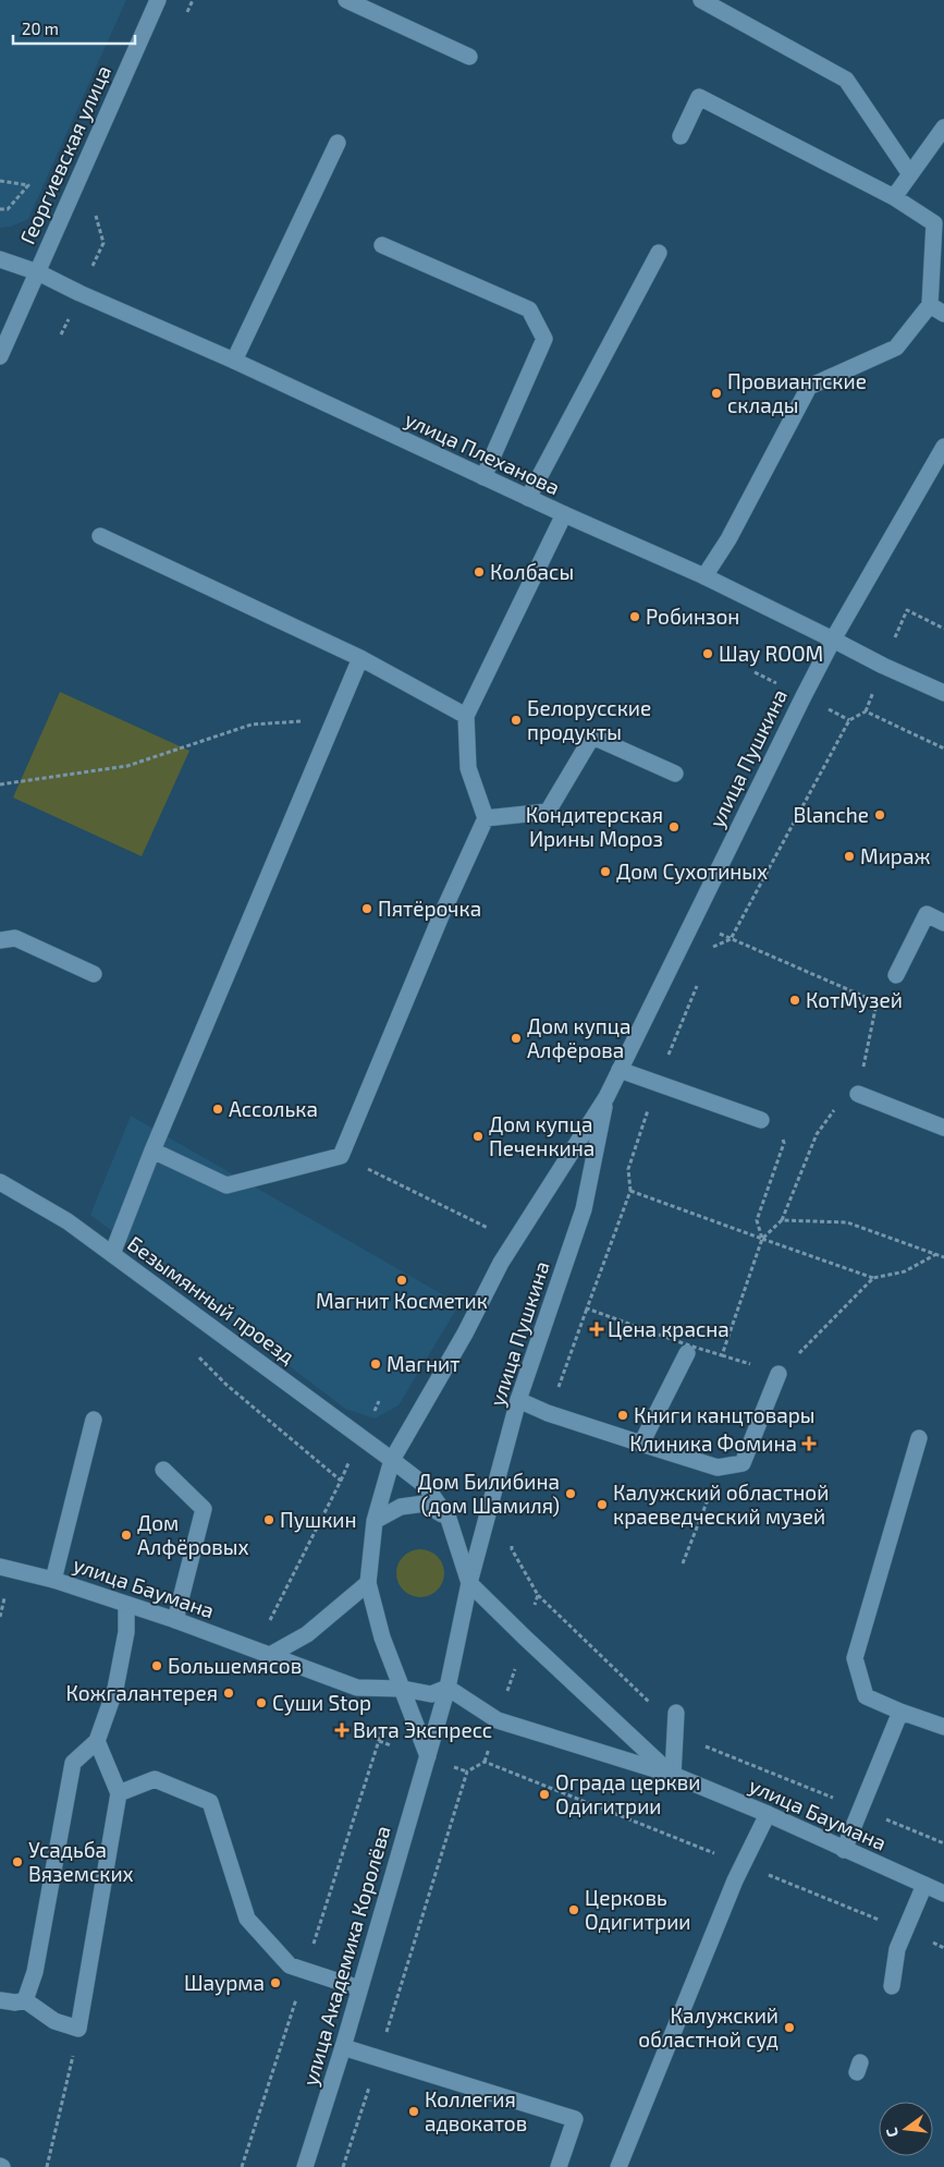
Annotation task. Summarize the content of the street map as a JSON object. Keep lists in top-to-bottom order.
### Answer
{
  "streets": {
    "street": [
      "Георгиевская улица",
      "улица Плеханова",
      "улица Пушкина",
      "Безымянный проезд",
      "улица Баумана",
      "улица Академика Королёва"
    ]
  },
  "crossings": [
    ["Георгиевская улица", "улица Плеханова"],
    ["улица Плеханова", "улица Пушкина"],
    ["улица Пушкина", "Безымянный проезд"],
    ["улица Пушкина", "улица Баумана"],
    ["улица Пушкина", "улица Академика Королёва"],
    ["Безымянный проезд", "улица Баумана"],
    ["улица Баумана", "улица Академика Королёва"]
  ],
  "places": {
    "other": [
      "Провиантские склады",
      "Колбасы",
      "Робинзон",
      "Шау ROOM",
      "Белорусские продукты",
      "Blanche",
      "Кондитерская Ирины Мороз",
      "Мираж",
      "Дом Сухотиных",
      "Пятёрочка",
      "КотМузей",
      "Дом купца Алфёрова",
      "Ассолька",
      "Дом купца Печенкина",
      "Магнит Косметик",
      "Магнит",
      "Книги канцтовары",
      "Дом Билибина (дом Шамиля)",
      "Калужский областной краеведческий музей",
      "Пушкин",
      "Дом Алфёровых",
      "Большемясов",
      "Кожгалантерея",
      "Суши Stop",
      "Ограда церкви Одигитрии",
      "Усадьба Вяземских",
      "Церковь Одигитрии",
      "Шаурма",
      "Калужский областной суд",
      "Коллегия адвокатов"
    ],
    "health": ["Цена красна", "Клиника Фомина", "Вита Экспресс"]
  },
  "scale_bar": "20 m",
  "north": "left"
}
